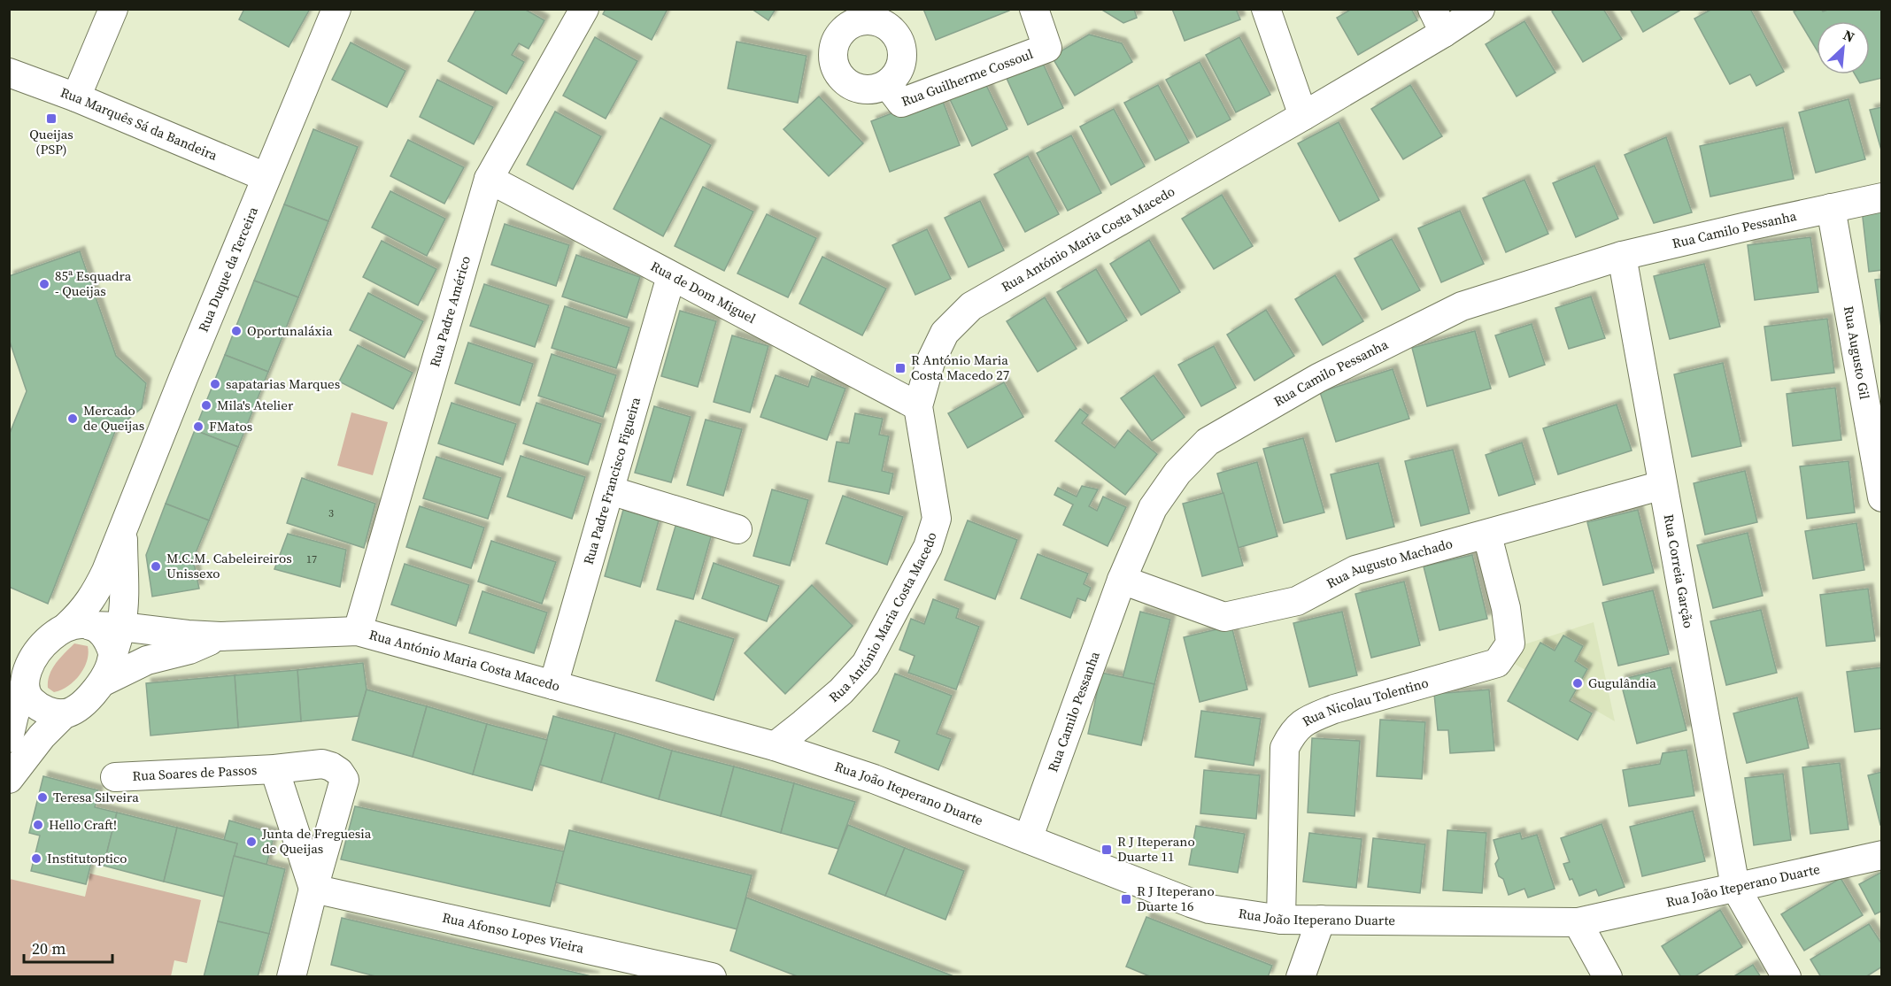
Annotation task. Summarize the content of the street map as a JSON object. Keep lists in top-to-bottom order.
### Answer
{
  "streets": {
    "street": [
      "Rua Guilherme Cossoul",
      "Rua Marquês Sá da Bandeira",
      "Rua Camilo Pessanha",
      "Rua António Maria Costa Macedo",
      "Rua Duque da Terceira",
      "Rua de Dom Miguel",
      "Rua Padre Américo",
      "Rua Augusto Gil",
      "Rua Padre Francisco Figueira",
      "Rua Augusto Machado",
      "Rua Correia Garção",
      "Rua Nicolau Tolentino",
      "Rua Soares de Passos",
      "Rua João Iteperano Duarte",
      "Rua Afonso Lopes Vieira"
    ]
  },
  "crossings": [
    ["Rua Marquês Sá da Bandeira", "Rua Duque da Terceira"],
    ["Rua Camilo Pessanha", "Rua Augusto Gil"],
    ["Rua Camilo Pessanha", "Rua Augusto Machado"],
    ["Rua Camilo Pessanha", "Rua Correia Garção"],
    ["Rua Camilo Pessanha", "Rua João Iteperano Duarte"],
    ["Rua António Maria Costa Macedo", "Rua Duque da Terceira"],
    ["Rua António Maria Costa Macedo", "Rua de Dom Miguel"],
    ["Rua António Maria Costa Macedo", "Rua Padre Américo"],
    ["Rua António Maria Costa Macedo", "Rua Padre Francisco Figueira"],
    ["Rua António Maria Costa Macedo", "Rua João Iteperano Duarte"],
    ["Rua de Dom Miguel", "Rua Padre Américo"],
    ["Rua de Dom Miguel", "Rua Padre Francisco Figueira"],
    ["Rua Augusto Machado", "Rua Correia Garção"],
    ["Rua Augusto Machado", "Rua Nicolau Tolentino"],
    ["Rua Correia Garção", "Rua João Iteperano Duarte"],
    ["Rua Nicolau Tolentino", "Rua João Iteperano Duarte"],
    ["Rua Soares de Passos", "Rua Afonso Lopes Vieira"]
  ],
  "places": {
    "transit": [
      "Queijas (PSP)",
      "R António Maria Costa Macedo 27",
      "R J Iteperano Duarte 11",
      "R J Iteperano Duarte 16"
    ],
    "other": [
      "85ª Esquadra - Queijas",
      "Oportunaláxia",
      "sapatarias Marques",
      "Mila's Atelier",
      "Mercado de Queijas",
      "FMatos",
      "M.C.M. Cabeleireiros Unissexo",
      "Gugulândia",
      "Teresa Silveira",
      "Hello Craft!",
      "Junta de Freguesia de Queijas",
      "Institutoptico"
    ]
  },
  "house_numbers": ["3", "17"],
  "scale_bar": "20 m",
  "north": "top right"
}
